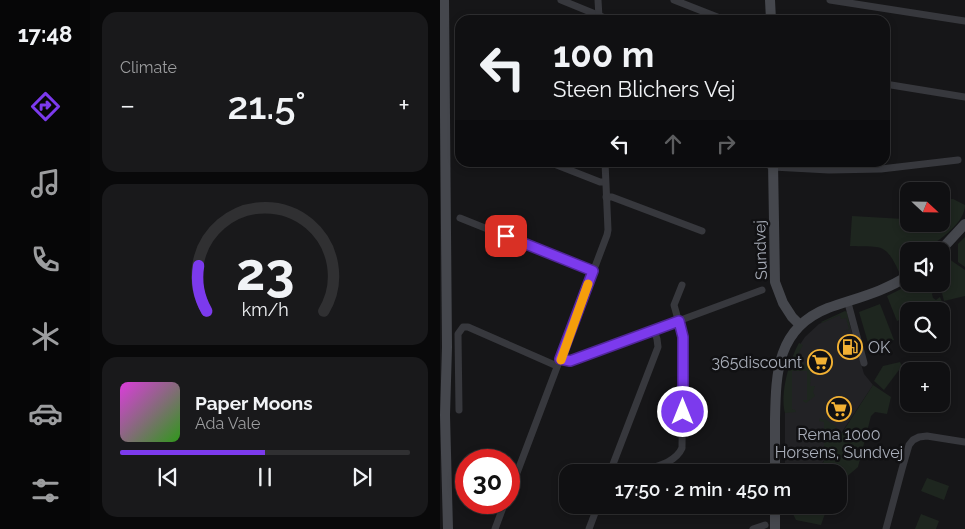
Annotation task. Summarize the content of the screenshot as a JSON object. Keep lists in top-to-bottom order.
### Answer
{
  "streets": {
    "street": ["Sundvej"]
  },
  "places": {
    "fuel station": ["OK"],
    "supermarket": ["365discount", "Rema 1000 Horsens, Sundvej"]
  },
  "north": "right",
  "page": {
    "tabs": "17:48",
    "tile": "Climate",
    "turn": ["100 m", "Steen Blichers Vej"],
    "heat": ["−", "21.5°", "+"],
    "map_buttons": "+",
    "song": ["Paper Moons", "Ada Vale"],
    "limit": "30",
    "trip": "17:50 · 2 min · 450 m",
    "gauge": ["23", "km/h"]
  }
}
